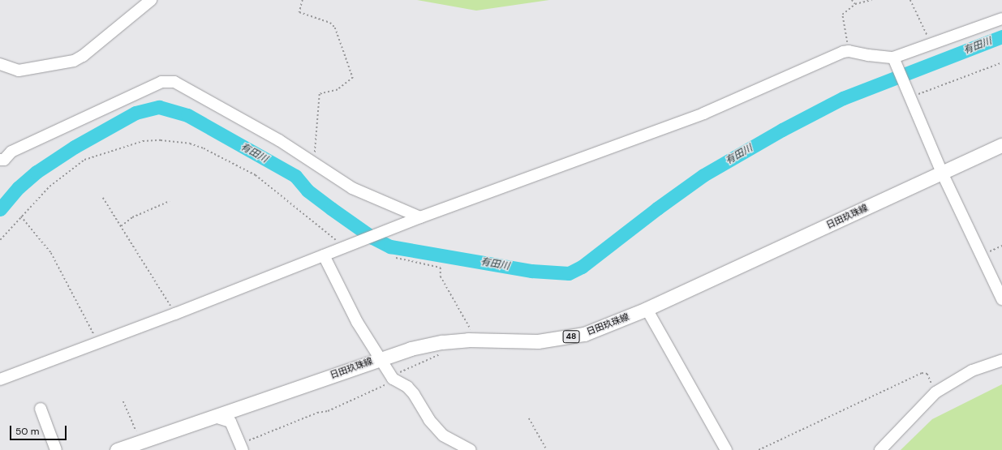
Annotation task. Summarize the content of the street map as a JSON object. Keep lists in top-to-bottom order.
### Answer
{
  "streets": {
    "main road": ["日田玖珠線", "48"]
  },
  "water": ["有田川"],
  "scale_bar": "50 m"
}
